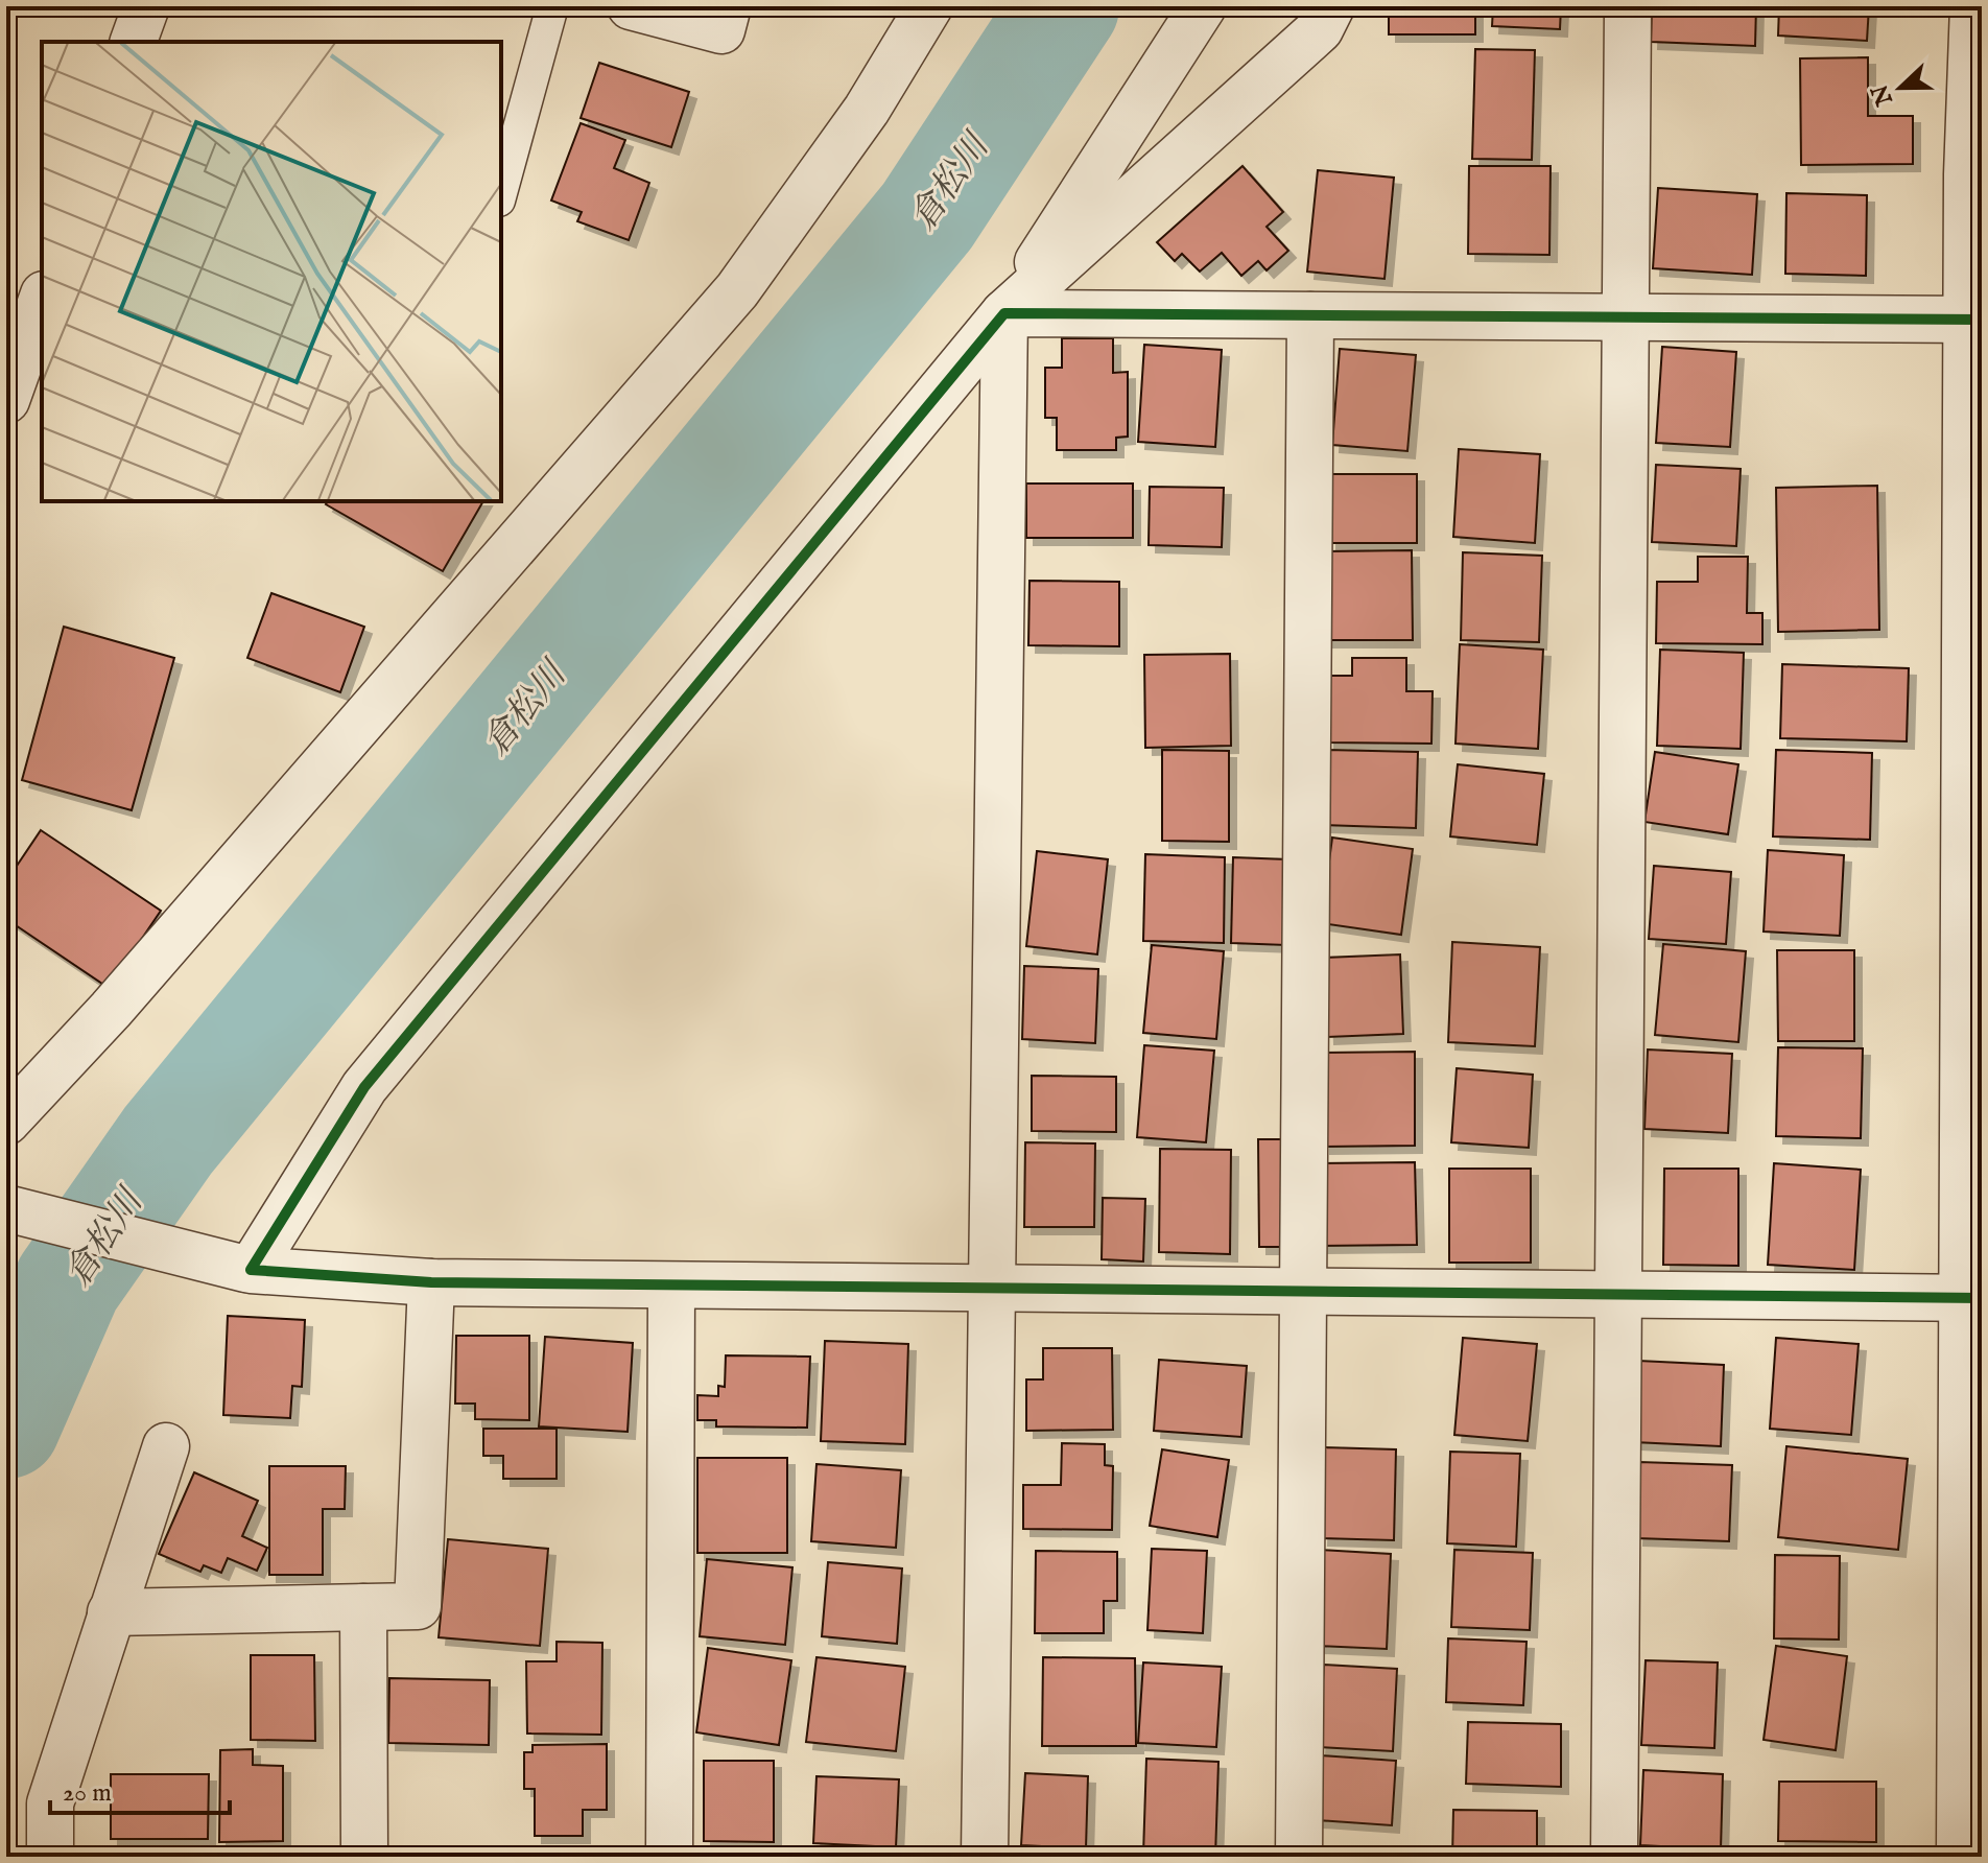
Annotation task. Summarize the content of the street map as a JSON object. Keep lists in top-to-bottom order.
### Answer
{
  "water": ["倉松川"],
  "scale_bar": "20 m",
  "north": "left"
}
